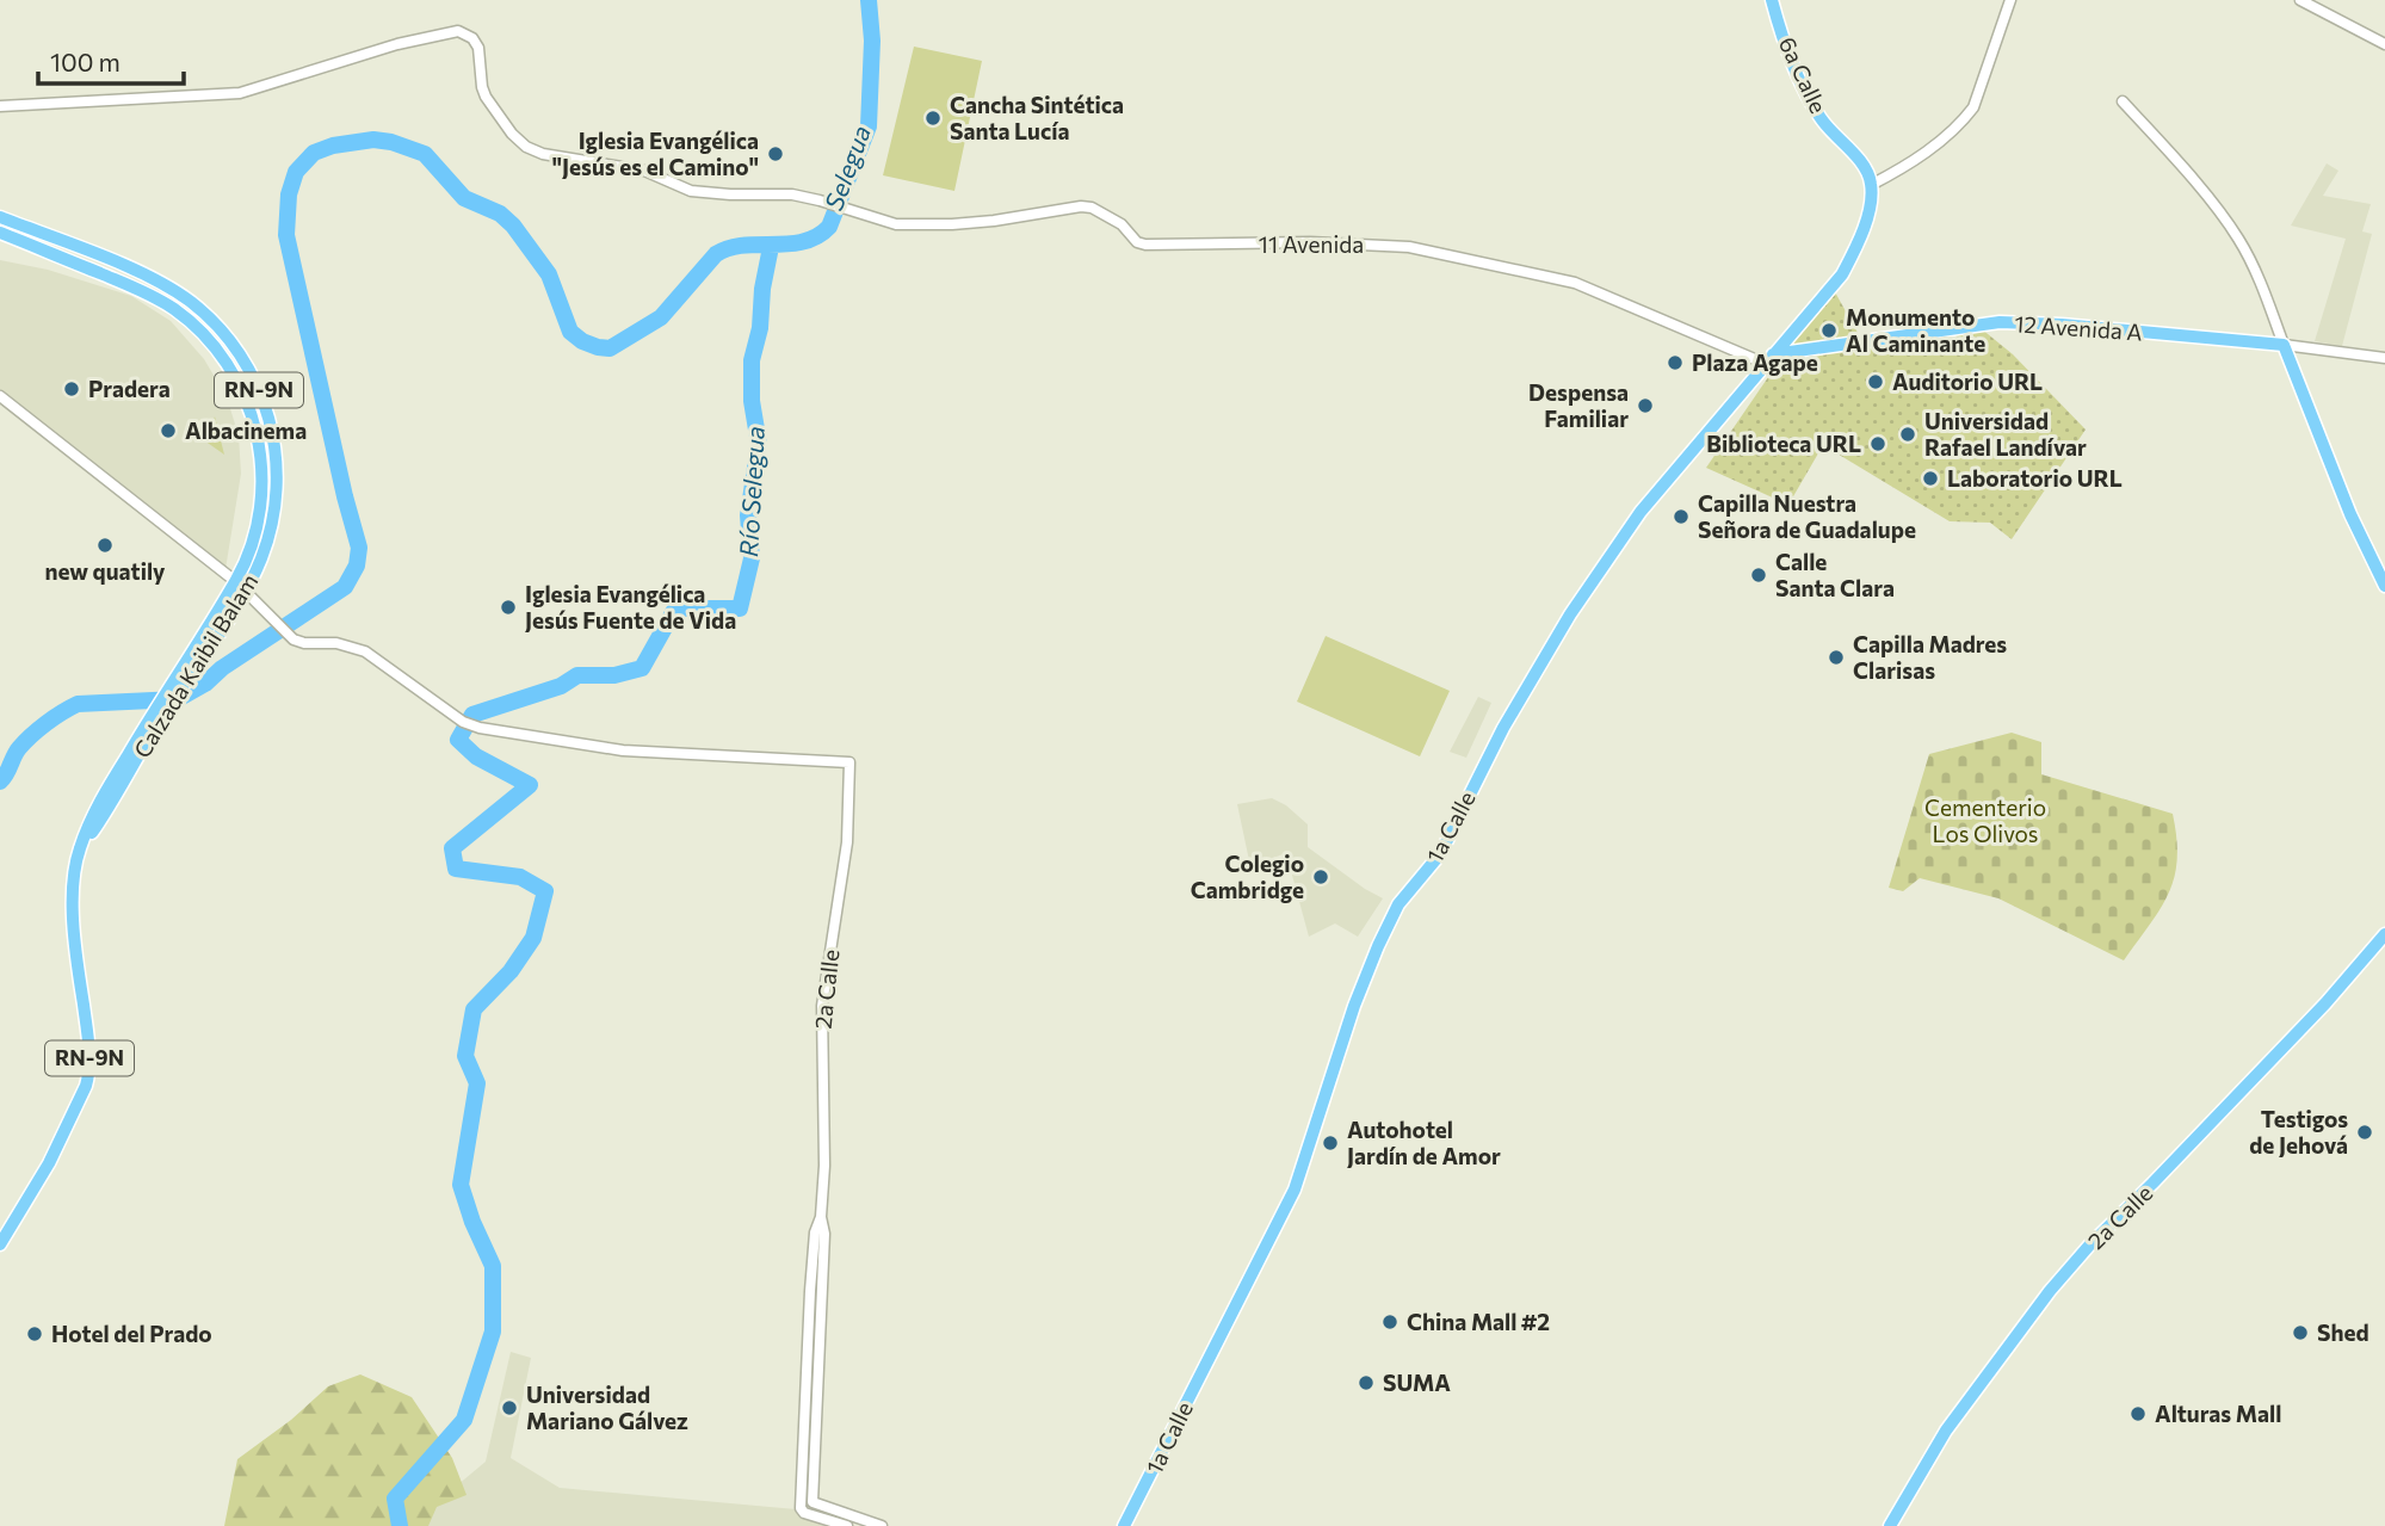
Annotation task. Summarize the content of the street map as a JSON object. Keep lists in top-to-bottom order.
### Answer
{
  "streets": {
    "main road": [
      "6a Calle",
      "12 Avenida A",
      "RN-9N",
      "Calzada Kaibil Balam",
      "1a Calle",
      "2a Calle"
    ],
    "street": ["11 Avenida"]
  },
  "crossings": [
    ["6a Calle", "1a Calle"],
    ["11 Avenida", "12 Avenida A"],
    ["11 Avenida", "1a Calle"],
    ["12 Avenida A", "1a Calle"],
    ["Calzada Kaibil Balam", "2a Calle"]
  ],
  "water": ["Selegua", "Río Selegua"],
  "parks": ["Cementerio Los Olivos"],
  "places": [
    "Cancha Sintética Santa Lucía",
    "Iglesia Evangélica \"Jesús es el Camino\"",
    "Monumento Al Caminante",
    "Plaza Agape",
    "Auditorio URL",
    "Pradera",
    "Despensa Familiar",
    "Albacinema",
    "Universidad Rafael Landívar",
    "Biblioteca URL",
    "Laboratorio URL",
    "Capilla Nuestra Señora de Guadalupe",
    "new quatily",
    "Calle Santa Clara",
    "Iglesia Evangélica Jesús Fuente de Vida",
    "Capilla Madres Clarisas",
    "Colegio Cambridge",
    "Testigos de Jehová",
    "Autohotel Jardín de Amor",
    "China Mall #2",
    "Shed",
    "Hotel del Prado",
    "SUMA",
    "Universidad Mariano Gálvez",
    "Alturas Mall"
  ],
  "scale_bar": "100 m"
}
